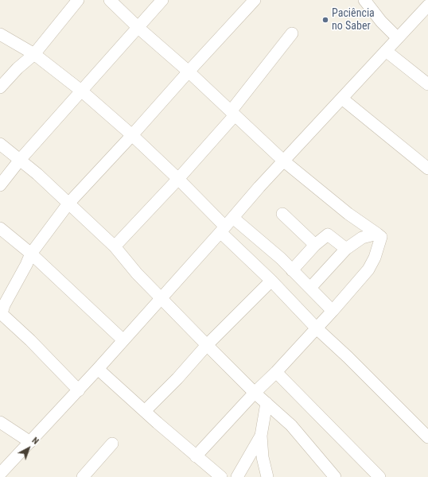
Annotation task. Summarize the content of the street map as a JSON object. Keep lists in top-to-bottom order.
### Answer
{
  "places": ["Paciência no Saber"],
  "north": "top right"
}
